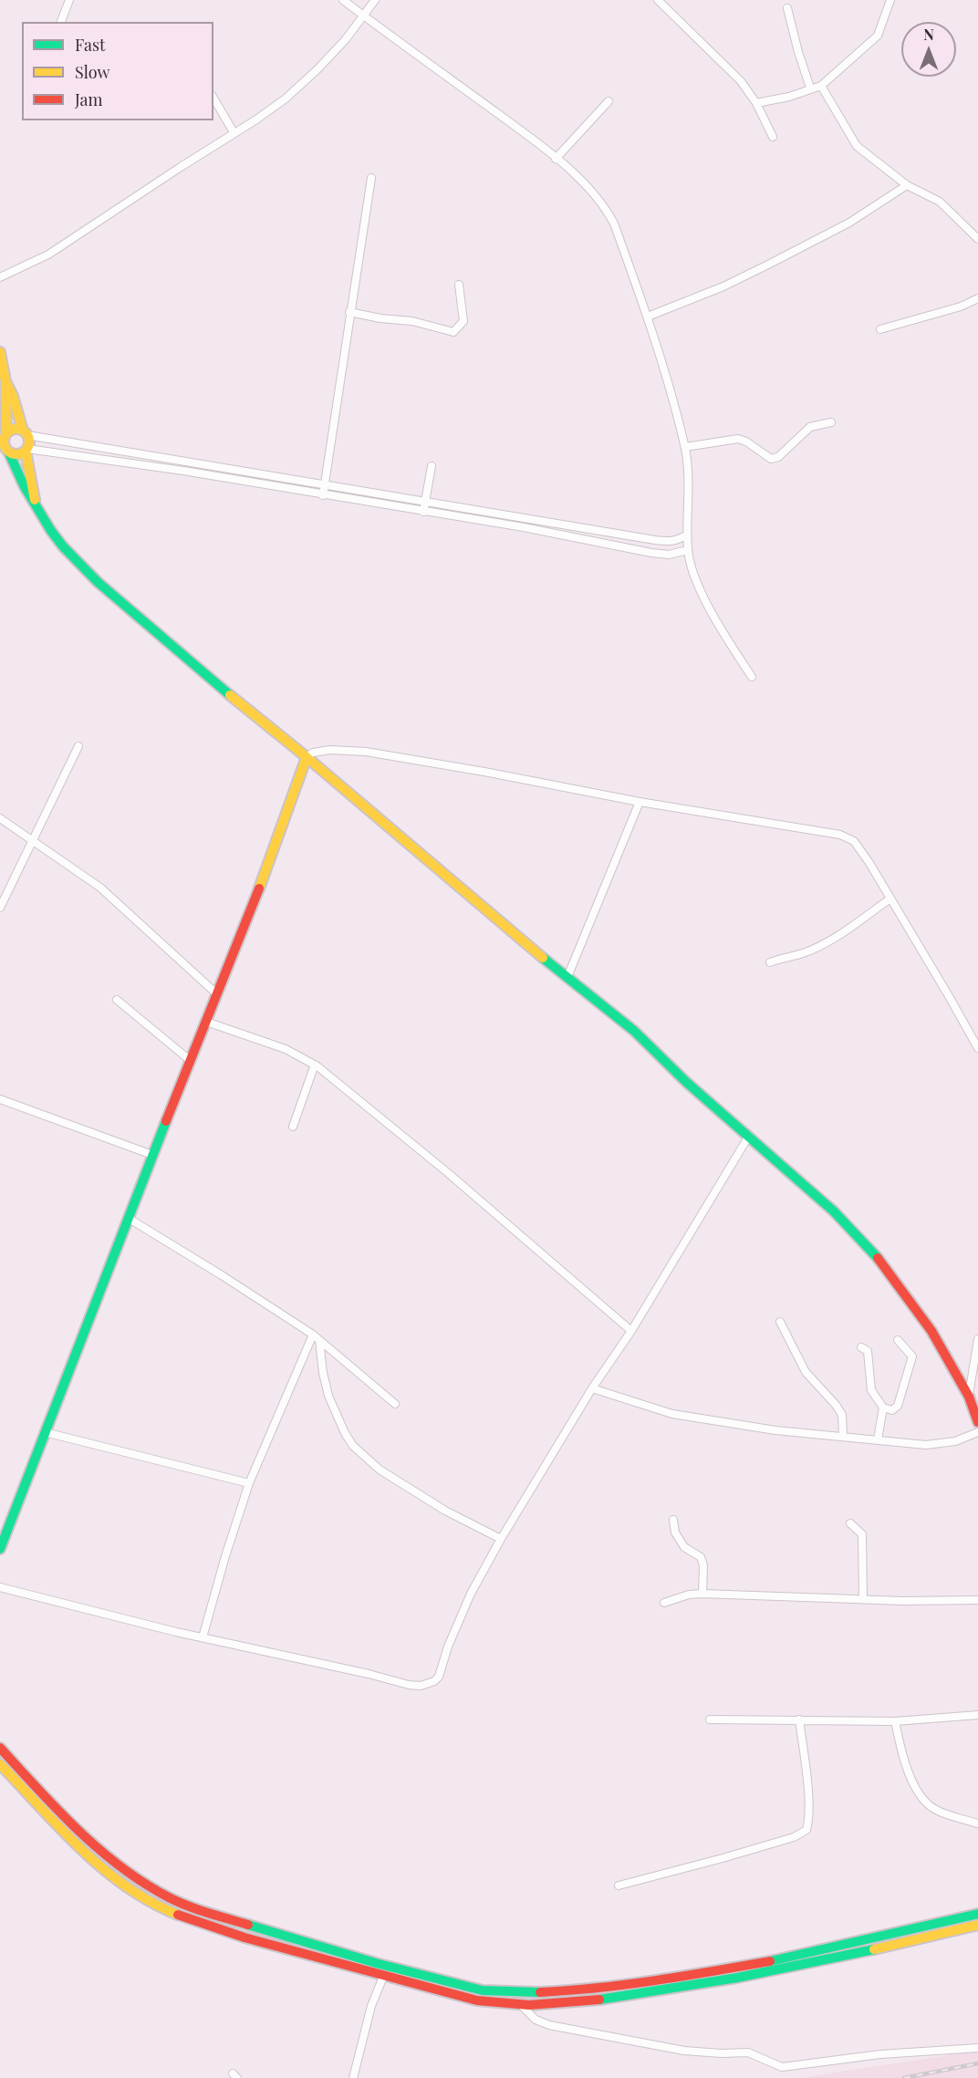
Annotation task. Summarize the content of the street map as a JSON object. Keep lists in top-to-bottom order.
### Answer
{
  "legend": ["Fast", "Slow", "Jam"],
  "north": "top"
}
